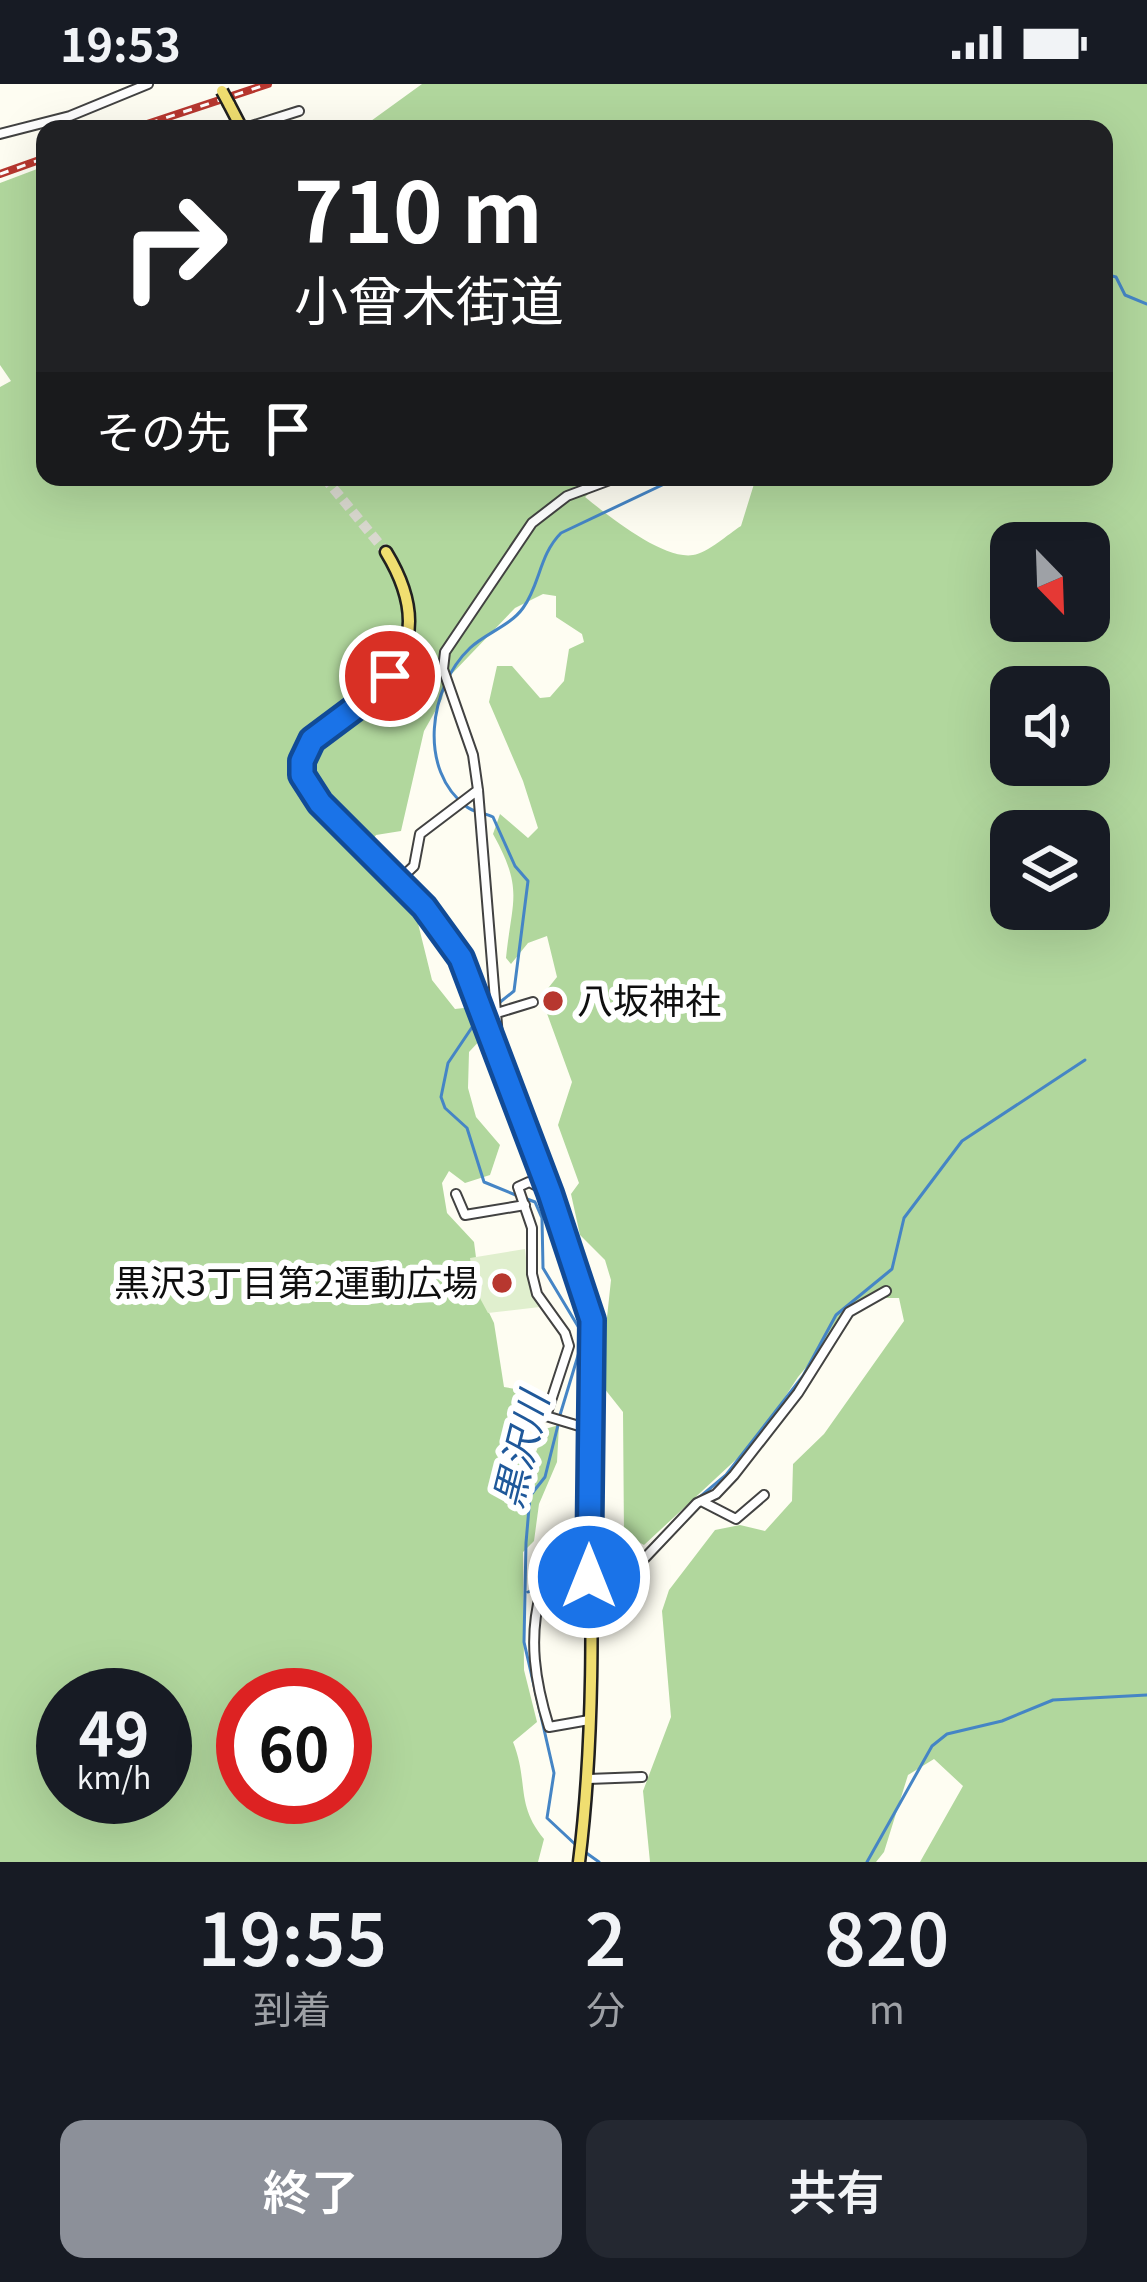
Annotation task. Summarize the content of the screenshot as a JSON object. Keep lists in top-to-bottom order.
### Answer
{
  "water": ["黒沢川"],
  "places": ["八坂神社", "黒沢3丁目第2運動広場"],
  "north": "bottom right",
  "page": {
    "status": "19:53",
    "turn": ["710 m", "小曾木街道"],
    "then": "その先",
    "speed": "49 km/h",
    "limit": "60",
    "eta": [
      "19:55",
      "到着",
      "2",
      "分",
      "820",
      "m"
    ],
    "buttons": ["終了", "共有"]
  }
}
